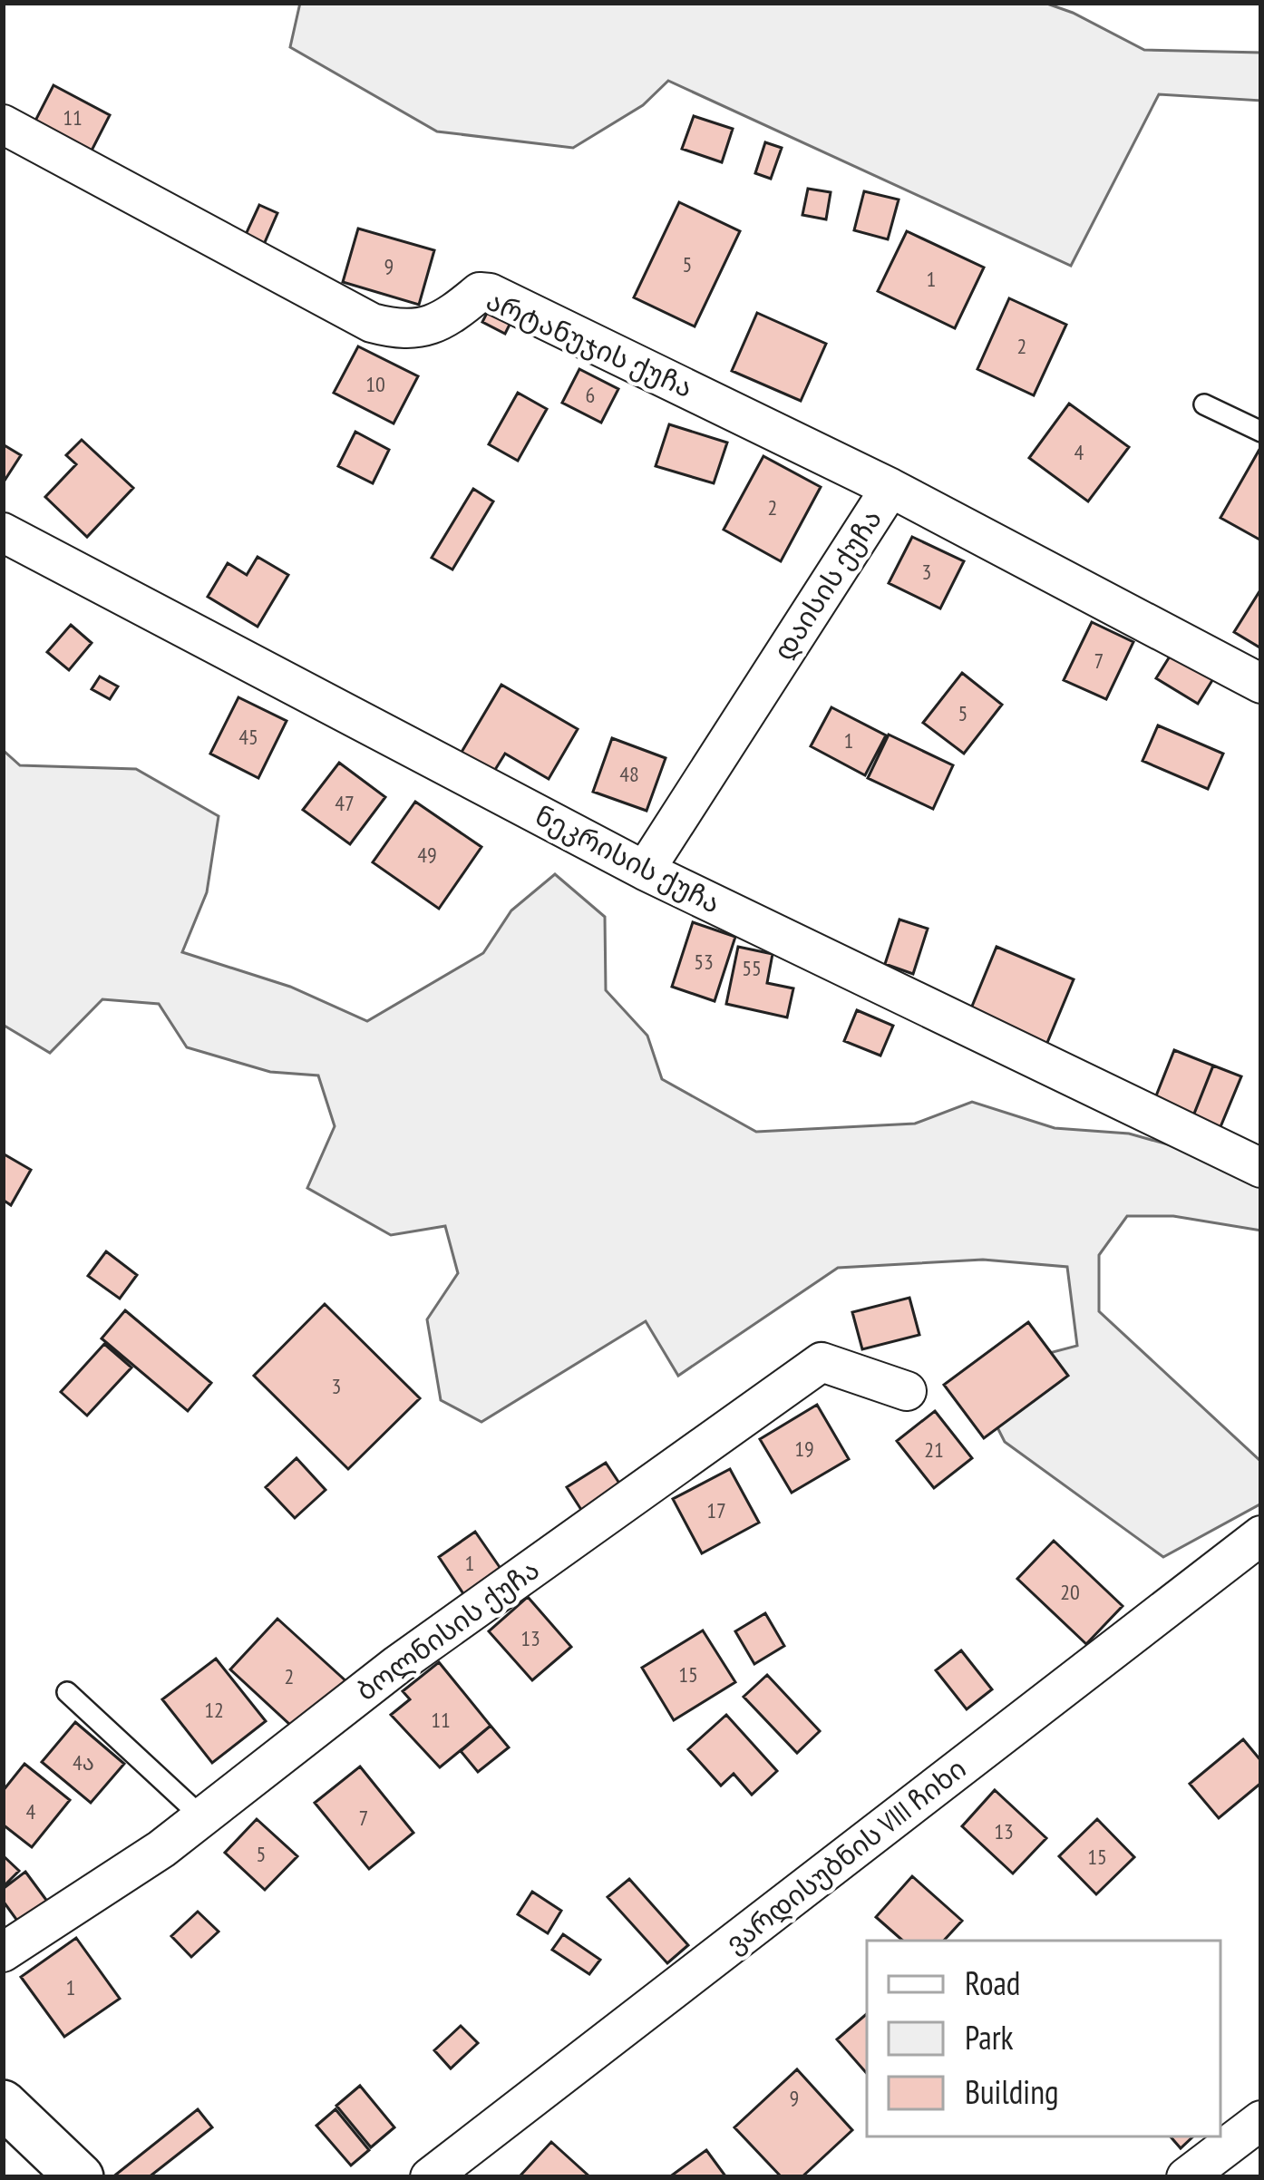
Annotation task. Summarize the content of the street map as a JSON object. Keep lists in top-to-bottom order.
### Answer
{
  "streets": {
    "street": [
      "არტანუჯის ქუჩა",
      "დაისის ქუჩა",
      "ნეკრისის ქუჩა",
      "ბოლნისის ქუჩა",
      "ვარდისუბნის VIII ჩიხი"
    ]
  },
  "crossings": [
    ["არტანუჯის ქუჩა", "დაისის ქუჩა"],
    ["დაისის ქუჩა", "ნეკრისის ქუჩა"]
  ],
  "house_numbers": [
    "11",
    "5",
    "9",
    "1",
    "2",
    "10",
    "6",
    "4",
    "2",
    "3",
    "7",
    "5",
    "45",
    "1",
    "48",
    "47",
    "49",
    "53",
    "55",
    "3",
    "19",
    "21",
    "17",
    "1",
    "20",
    "13",
    "15",
    "2",
    "12",
    "11",
    "4ა",
    "4",
    "7",
    "13",
    "5",
    "15",
    "1",
    "9"
  ],
  "legend": ["Road", "Park", "Building"]
}
